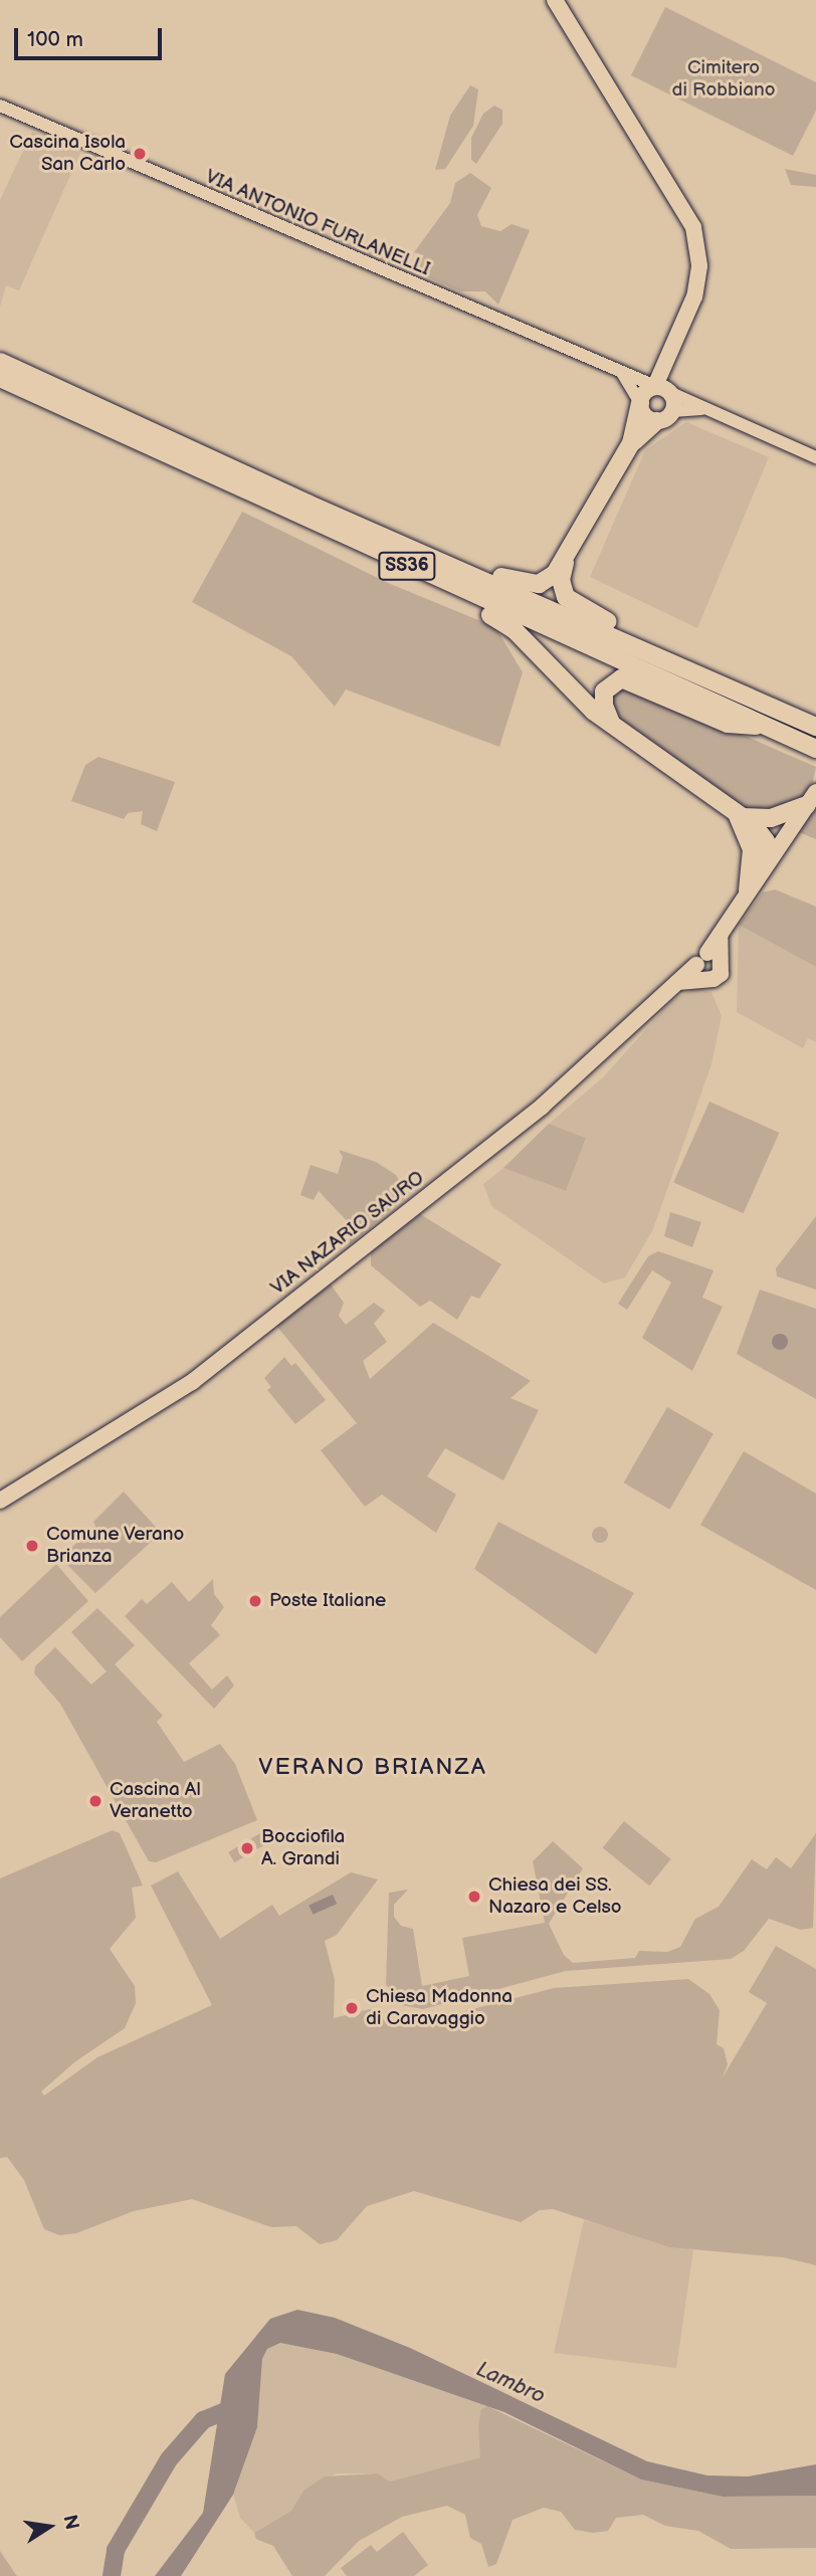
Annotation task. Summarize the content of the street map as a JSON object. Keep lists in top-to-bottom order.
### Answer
{
  "streets": {
    "highway": ["SS36"],
    "main road": ["VIA NAZARIO SAURO"],
    "street": ["VIA ANTONIO FURLANELLI"]
  },
  "districts": ["VERANO BRIANZA"],
  "water": ["Lambro"],
  "parks": ["Cimitero di Robbiano"],
  "places": [
    "Cascina Isola San Carlo",
    "Comune Verano Brianza",
    "Poste Italiane",
    "Cascina Al Veranetto",
    "Bocciofila A. Grandi",
    "Chiesa dei SS. Nazaro e Celso",
    "Chiesa Madonna di Caravaggio"
  ],
  "scale_bar": "100 m",
  "north": "right"
}
